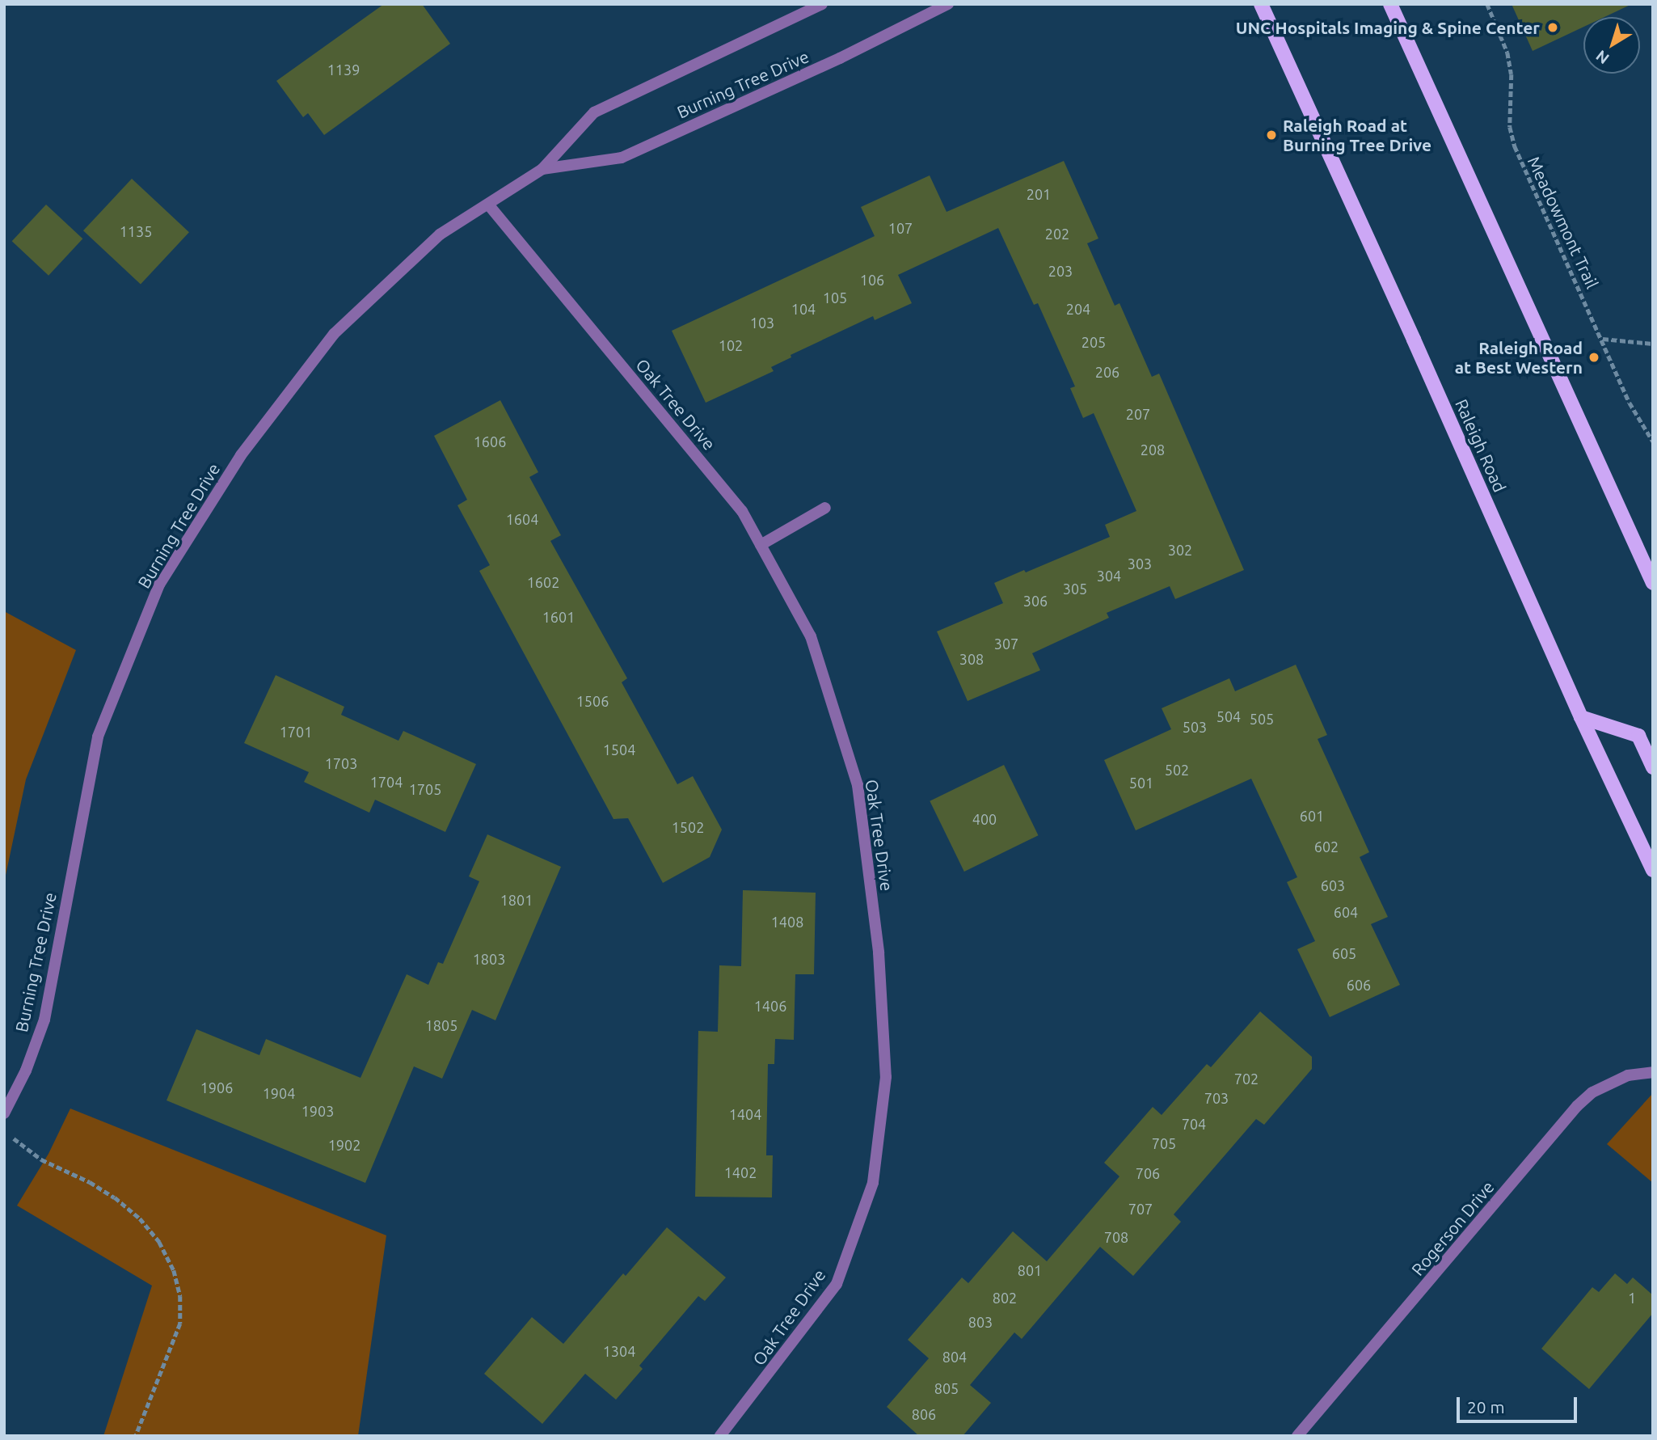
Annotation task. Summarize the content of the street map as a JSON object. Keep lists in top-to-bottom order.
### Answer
{
  "streets": {
    "main road": ["Raleigh Road"],
    "street": ["Burning Tree Drive", "Oak Tree Drive", "Rogerson Drive"],
    "path": ["Meadowmont Trail"]
  },
  "crossings": [
    ["Burning Tree Drive", "Oak Tree Drive"]
  ],
  "places": ["UNC Hospitals Imaging & Spine Center", "Raleigh Road at Burning Tree Drive", "Raleigh Road at Best Western"],
  "house_numbers": [
    "1139",
    "201",
    "107",
    "1135",
    "202",
    "203",
    "106",
    "105",
    "104",
    "204",
    "103",
    "205",
    "102",
    "206",
    "207",
    "1606",
    "208",
    "1604",
    "302",
    "303",
    "304",
    "1602",
    "305",
    "306",
    "1601",
    "307",
    "308",
    "1506",
    "504",
    "505",
    "503",
    "1701",
    "1504",
    "1703",
    "502",
    "1704",
    "501",
    "1705",
    "601",
    "400",
    "1502",
    "602",
    "603",
    "1801",
    "604",
    "1408",
    "605",
    "1803",
    "606",
    "1406",
    "1805",
    "702",
    "1906",
    "1904",
    "703",
    "1903",
    "1404",
    "704",
    "705",
    "1902",
    "1402",
    "706",
    "707",
    "708",
    "801",
    "802",
    "1",
    "803",
    "1304",
    "804",
    "805",
    "806"
  ],
  "scale_bar": "20 m",
  "north": "bottom left"
}
